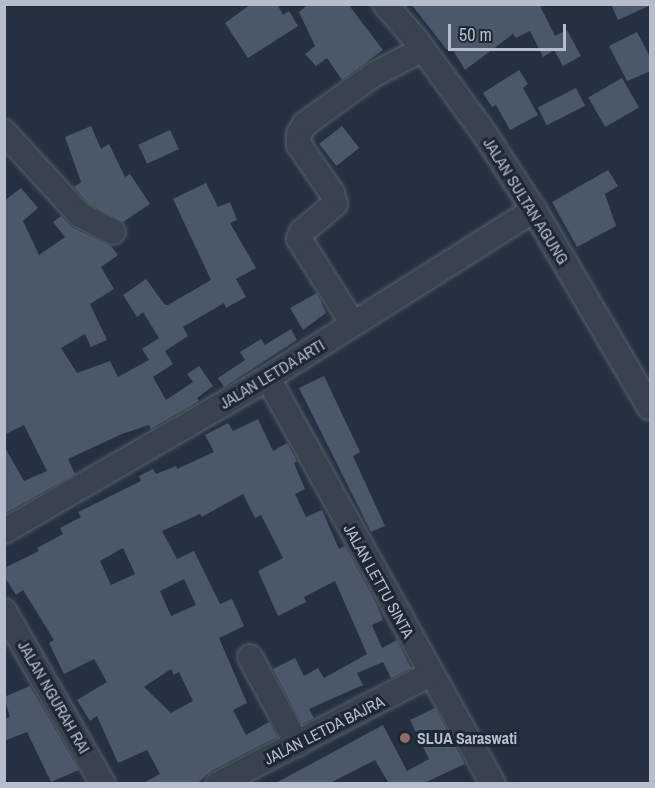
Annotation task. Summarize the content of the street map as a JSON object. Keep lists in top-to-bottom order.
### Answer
{
  "streets": {
    "street": [
      "JALAN SULTAN AGUNG",
      "JALAN LETDA ARTI",
      "JALAN LETTU SINTA",
      "JALAN NGURAH RAI",
      "JALAN LETDA BAJRA"
    ]
  },
  "crossings": [
    ["JALAN SULTAN AGUNG", "JALAN LETDA ARTI"],
    ["JALAN LETDA ARTI", "JALAN LETTU SINTA"],
    ["JALAN LETTU SINTA", "JALAN LETDA BAJRA"]
  ],
  "places": ["SLUA Saraswati"],
  "scale_bar": "50 m"
}
